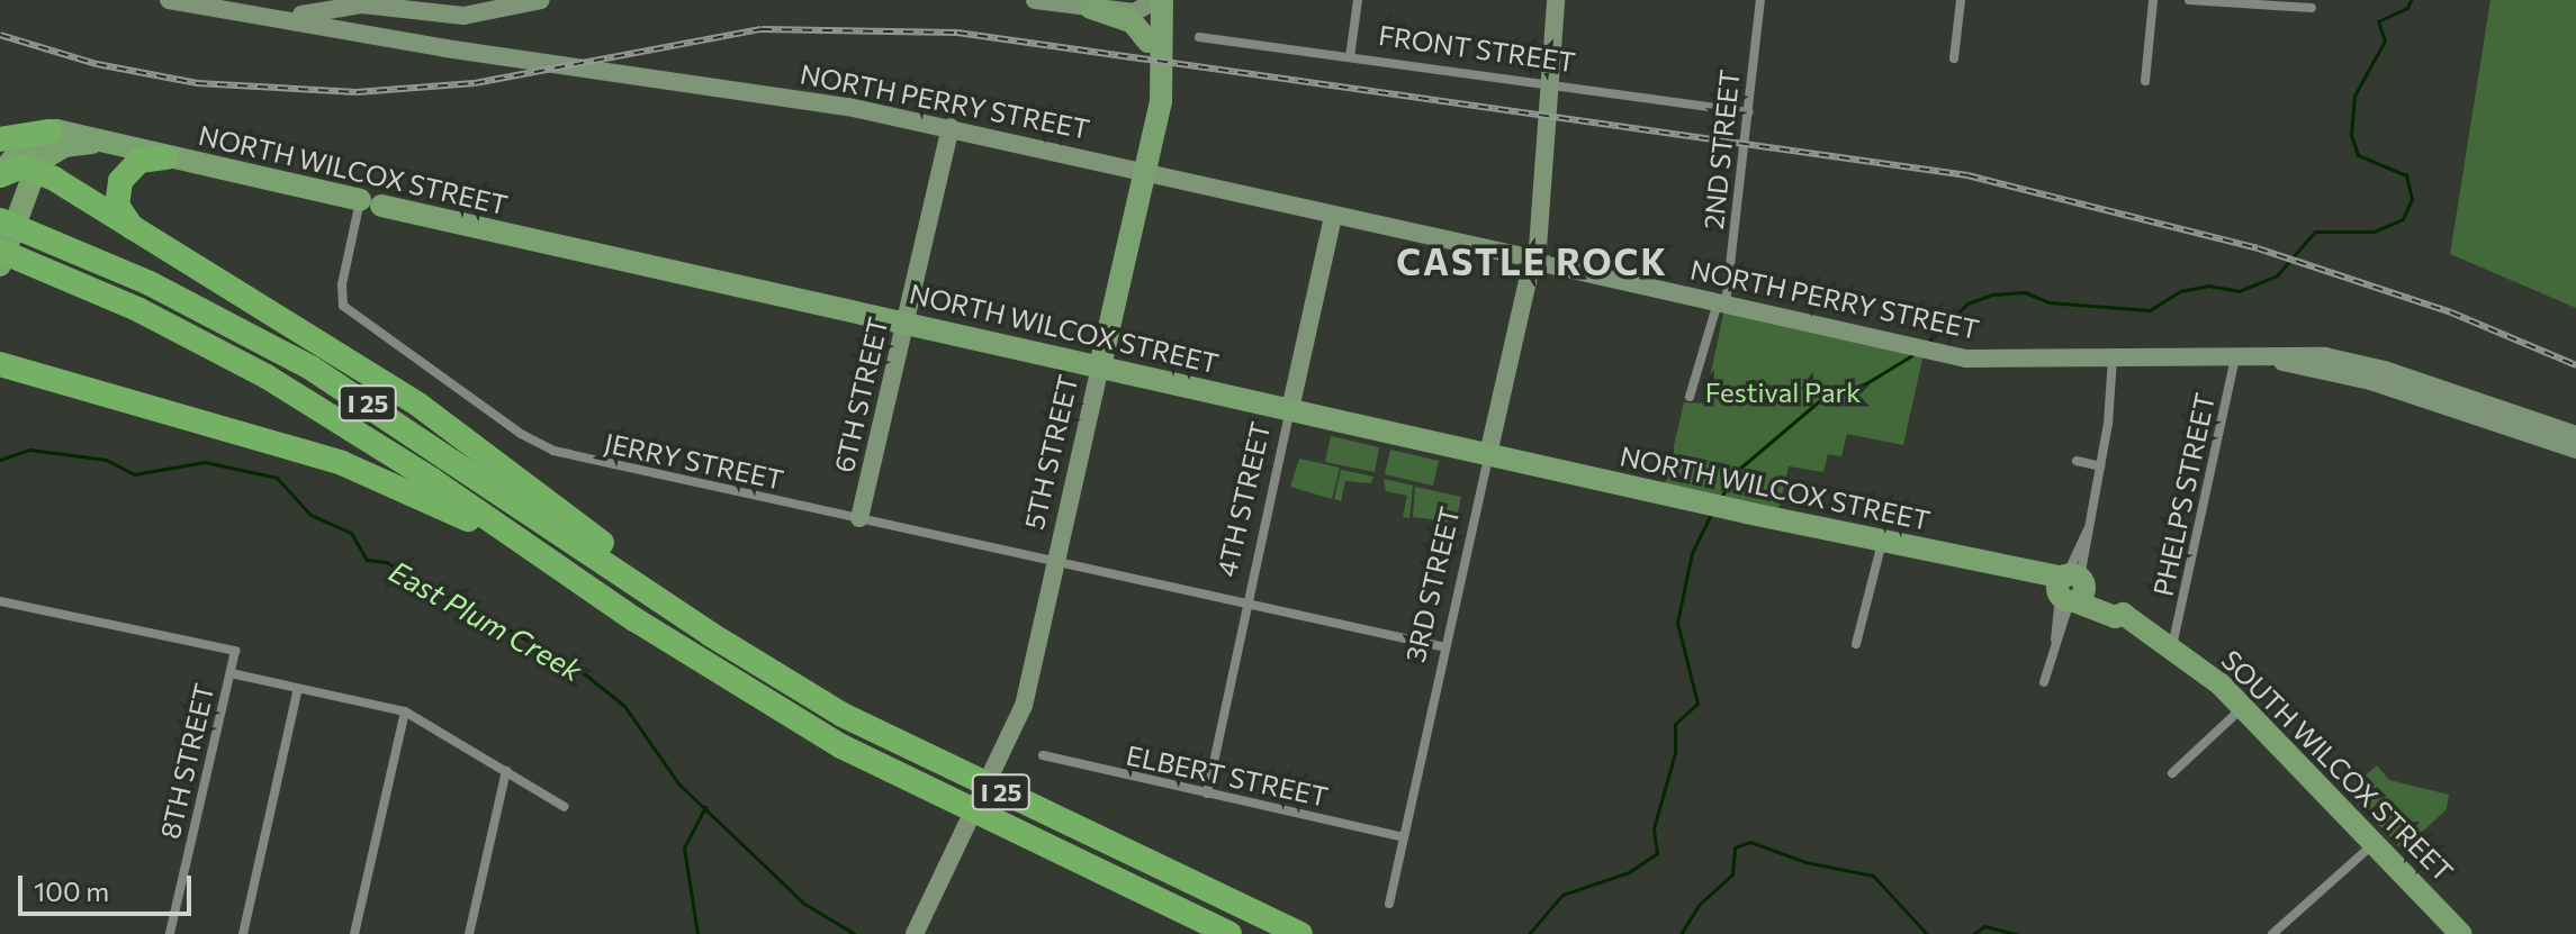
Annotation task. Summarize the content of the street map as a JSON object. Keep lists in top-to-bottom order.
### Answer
{
  "streets": {
    "highway": ["I 25"],
    "main road": ["NORTH WILCOX STREET", "5TH STREET", "SOUTH WILCOX STREET"],
    "street": [
      "FRONT STREET",
      "NORTH PERRY STREET",
      "2ND STREET",
      "6TH STREET",
      "JERRY STREET",
      "PHELPS STREET",
      "4TH STREET",
      "3RD STREET",
      "8TH STREET",
      "ELBERT STREET"
    ]
  },
  "crossings": [
    ["FRONT STREET", "2ND STREET"],
    ["NORTH PERRY STREET", "2ND STREET"],
    ["NORTH PERRY STREET", "6TH STREET"],
    ["NORTH PERRY STREET", "5TH STREET"],
    ["NORTH PERRY STREET", "PHELPS STREET"],
    ["NORTH PERRY STREET", "4TH STREET"],
    ["NORTH WILCOX STREET", "6TH STREET"],
    ["NORTH WILCOX STREET", "5TH STREET"],
    ["NORTH WILCOX STREET", "JERRY STREET"],
    ["NORTH WILCOX STREET", "4TH STREET"],
    ["NORTH WILCOX STREET", "3RD STREET"],
    ["NORTH WILCOX STREET", "SOUTH WILCOX STREET"],
    ["6TH STREET", "JERRY STREET"],
    ["5TH STREET", "JERRY STREET"],
    ["JERRY STREET", "4TH STREET"],
    ["JERRY STREET", "3RD STREET"],
    ["PHELPS STREET", "SOUTH WILCOX STREET"],
    ["4TH STREET", "ELBERT STREET"],
    ["3RD STREET", "ELBERT STREET"]
  ],
  "districts": ["CASTLE ROCK"],
  "water": ["East Plum Creek"],
  "parks": ["Festival Park"],
  "scale_bar": "100 m"
}
